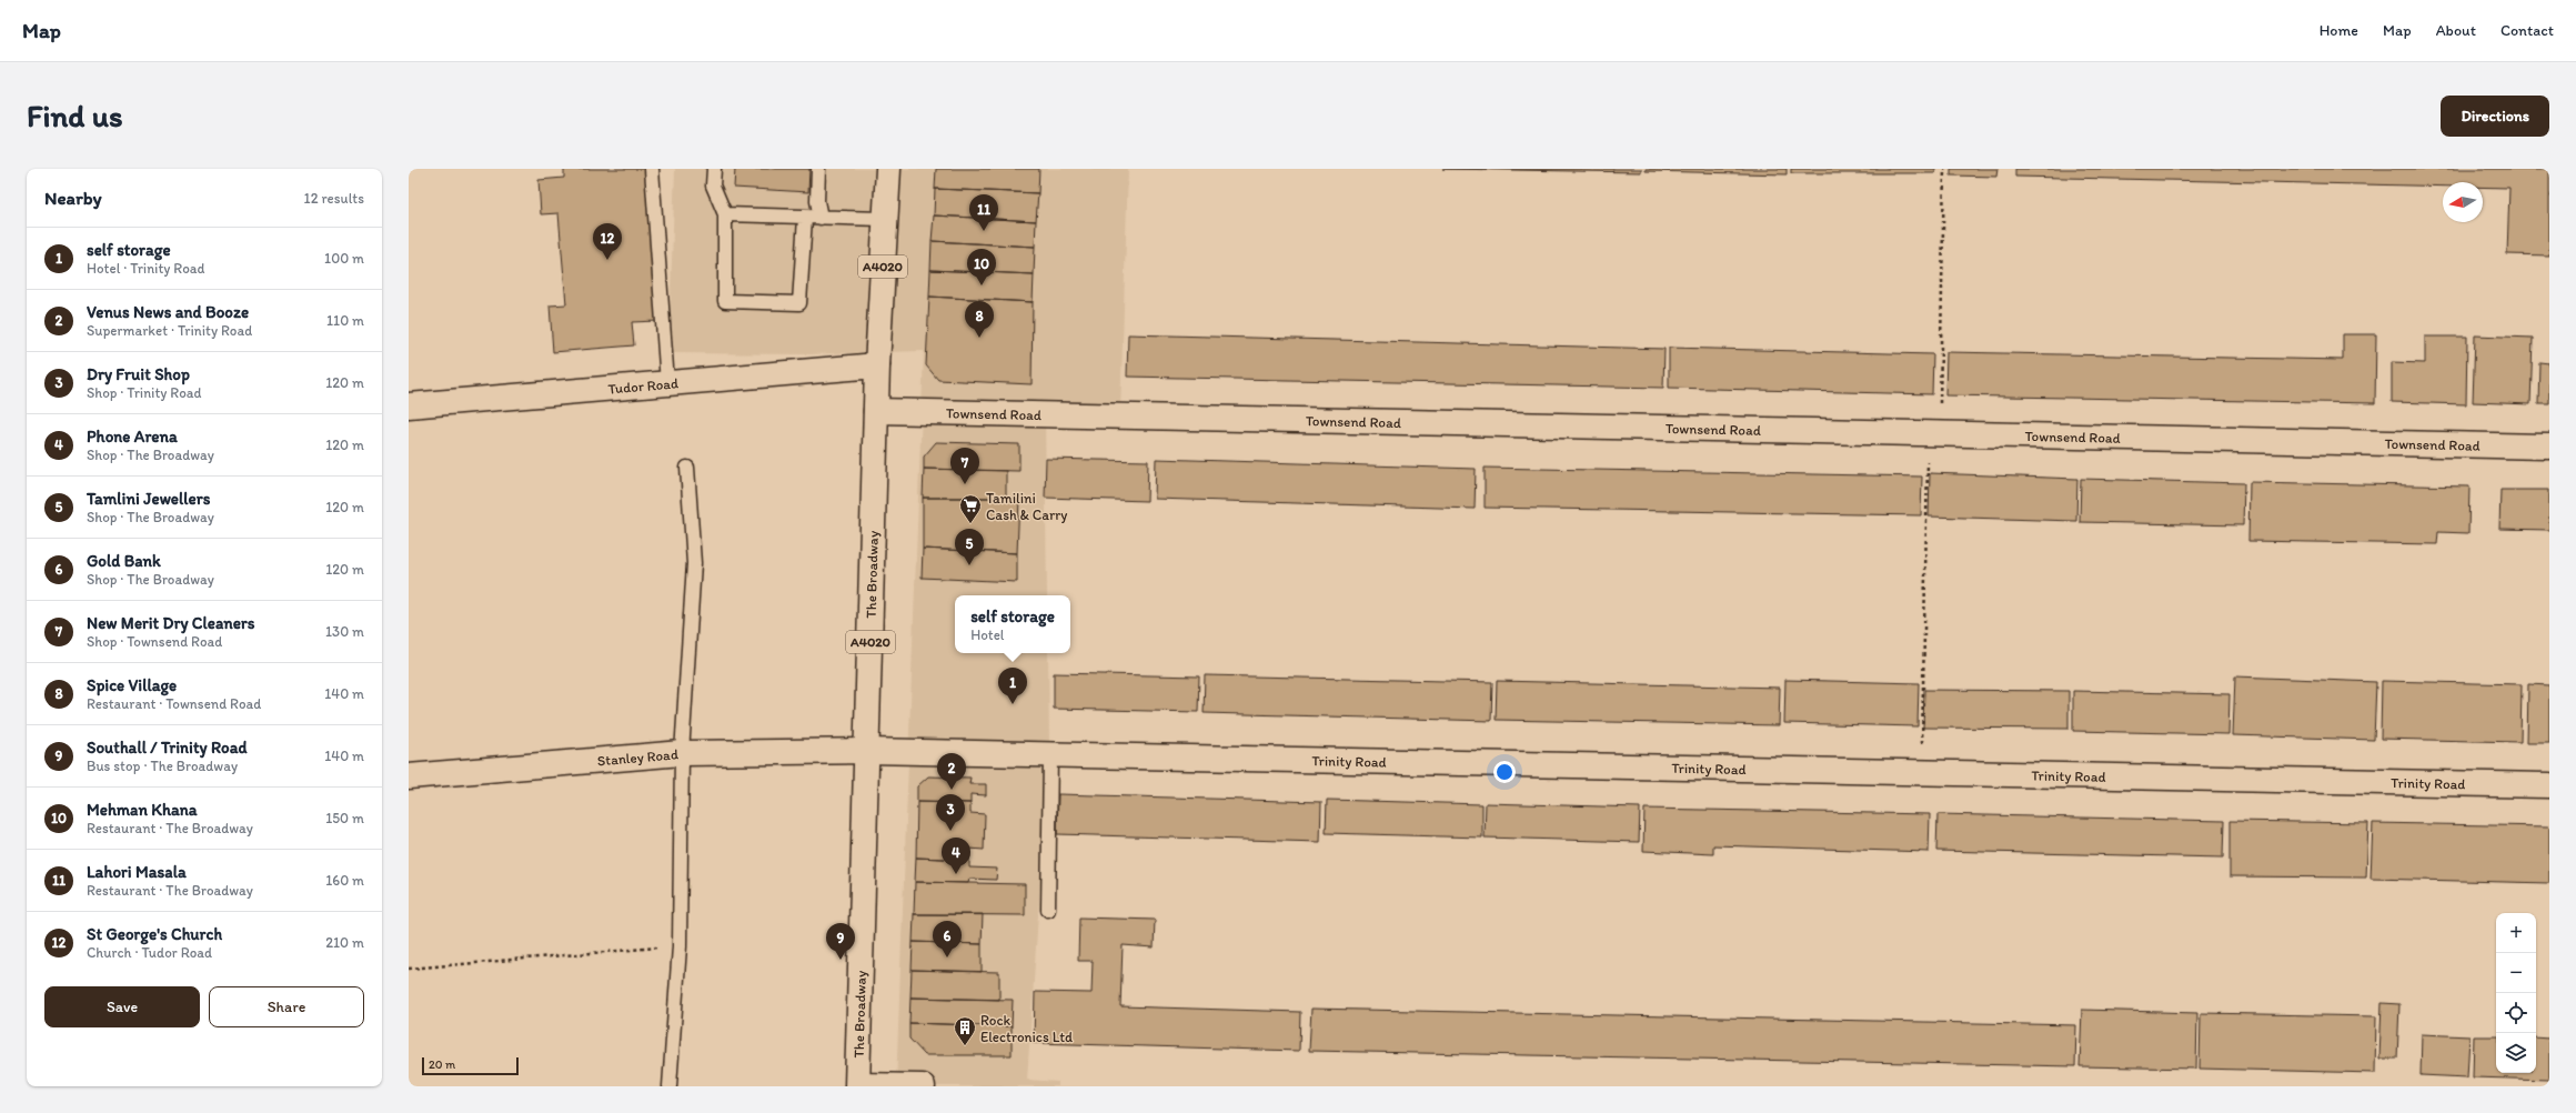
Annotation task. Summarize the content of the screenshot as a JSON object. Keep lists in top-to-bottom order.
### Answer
{
  "streets": {
    "street": [
      "A4020",
      "Tudor Road",
      "Townsend Road",
      "The Broadway",
      "Stanley Road",
      "Trinity Road"
    ]
  },
  "crossings": [
    ["Tudor Road", "The Broadway"],
    ["Townsend Road", "The Broadway"],
    ["The Broadway", "Stanley Road"],
    ["The Broadway", "Trinity Road"],
    ["Stanley Road", "Trinity Road"]
  ],
  "places": {
    "supermarket": ["Tamilini Cash & Carry"],
    "building": ["Rock Electronics Ltd"]
  },
  "scale_bar": "20 m",
  "north": "left",
  "page": {
    "header": "Map",
    "nav": [
      "Home",
      "Map",
      "About",
      "Contact"
    ],
    "buttons": [
      "Directions",
      ["Save", "Share"]
    ],
    "title": "Find us",
    "heading": ["Nearby", "12 results"],
    "pins": [
      "11",
      "12",
      "10",
      "8",
      "7",
      "5",
      "1",
      "2",
      "3",
      "4",
      "6",
      "9"
    ],
    "list": [
      {
        "mark": "1",
        "name": "self storage",
        "note": "Hotel · Trinity Road",
        "value": "100 m"
      },
      {
        "mark": "2",
        "name": "Venus News and Booze",
        "note": "Supermarket · Trinity Road",
        "value": "110 m"
      },
      {
        "mark": "3",
        "name": "Dry Fruit Shop",
        "note": "Shop · Trinity Road",
        "value": "120 m"
      },
      {
        "mark": "4",
        "name": "Phone Arena",
        "note": "Shop · The Broadway",
        "value": "120 m"
      },
      {
        "mark": "5",
        "name": "Tamlini Jewellers",
        "note": "Shop · The Broadway",
        "value": "120 m"
      },
      {
        "mark": "6",
        "name": "Gold Bank",
        "note": "Shop · The Broadway",
        "value": "120 m"
      },
      {
        "mark": "7",
        "name": "New Merit Dry Cleaners",
        "note": "Shop · Townsend Road",
        "value": "130 m"
      },
      {
        "mark": "8",
        "name": "Spice Village",
        "note": "Restaurant · Townsend Road",
        "value": "140 m"
      },
      {
        "mark": "9",
        "name": "Southall / Trinity Road",
        "note": "Bus stop · The Broadway",
        "value": "140 m"
      },
      {
        "mark": "10",
        "name": "Mehman Khana",
        "note": "Restaurant · The Broadway",
        "value": "150 m"
      },
      {
        "mark": "11",
        "name": "Lahori Masala",
        "note": "Restaurant · The Broadway",
        "value": "160 m"
      },
      {
        "mark": "12",
        "name": "St George's Church",
        "note": "Church · Tudor Road",
        "value": "210 m"
      }
    ],
    "popup": ["self storage", "Hotel"],
    "map_buttons": ["+", "−"],
    "scale": "20 m"
  }
}
